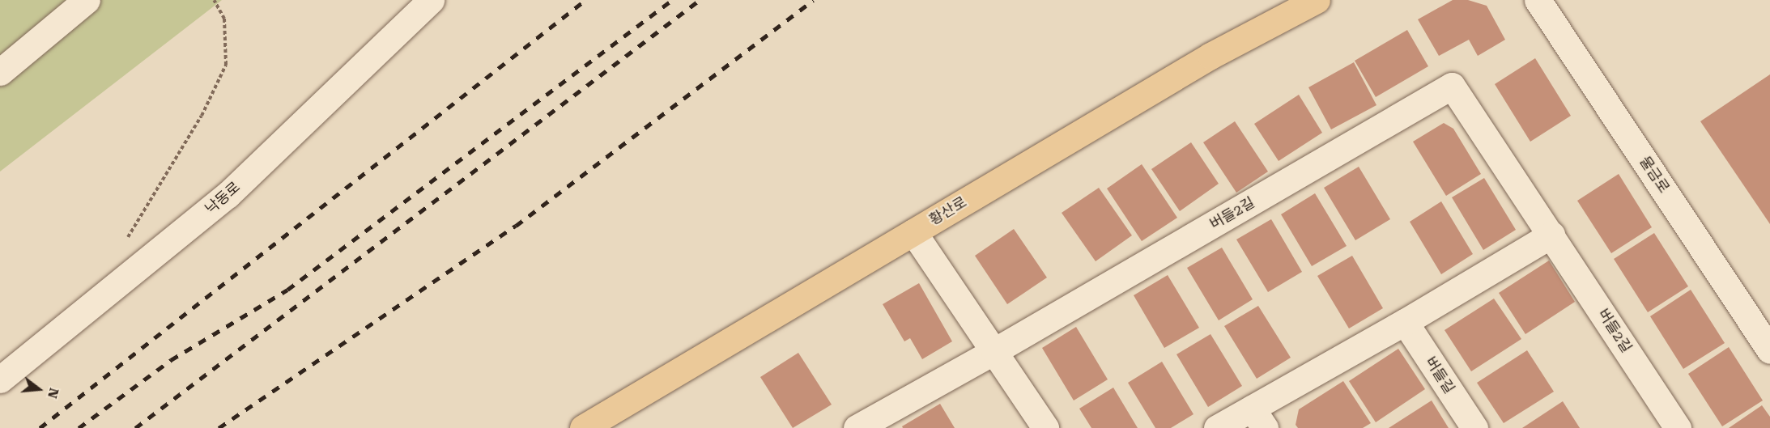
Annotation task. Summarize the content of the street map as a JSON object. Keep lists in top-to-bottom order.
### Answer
{
  "streets": {
    "main road": ["황산로"],
    "street": [
      "물금로",
      "낙동로",
      "버들2길",
      "버들길"
    ]
  },
  "north": "right"
}
